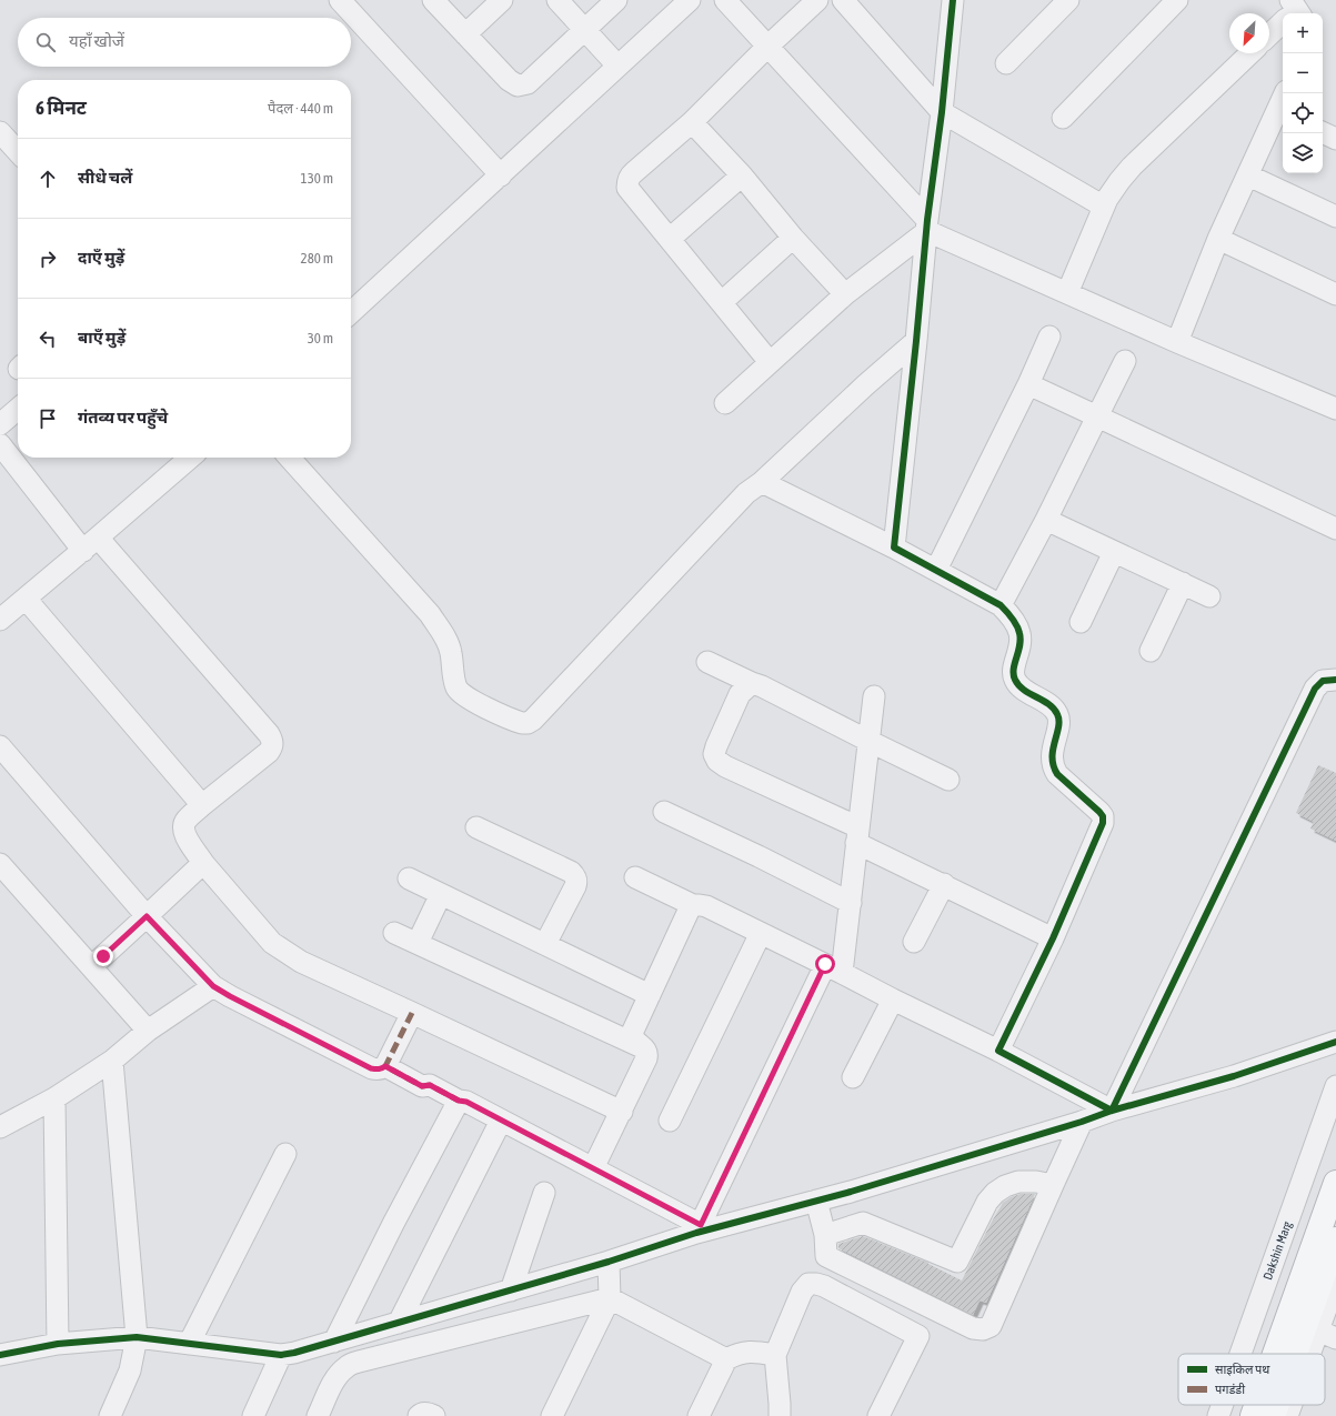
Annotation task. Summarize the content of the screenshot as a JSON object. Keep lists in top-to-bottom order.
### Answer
{
  "streets": {
    "street": ["Dakshin Marg"]
  },
  "legend": ["साइकिल पथ", "पगडंडी"],
  "north": "bottom left",
  "page": {
    "map_buttons": ["+", "−"],
    "search": "यहाँ खोजें",
    "heading": ["6 मिनट", "पैदल · 440 m"],
    "list": [
      ["सीधे चलें", "130 m"],
      ["दाएँ मुड़ें", "280 m"],
      ["बाएँ मुड़ें", "30 m"],
      "गंतव्य पर पहुँचे"
    ]
  }
}
